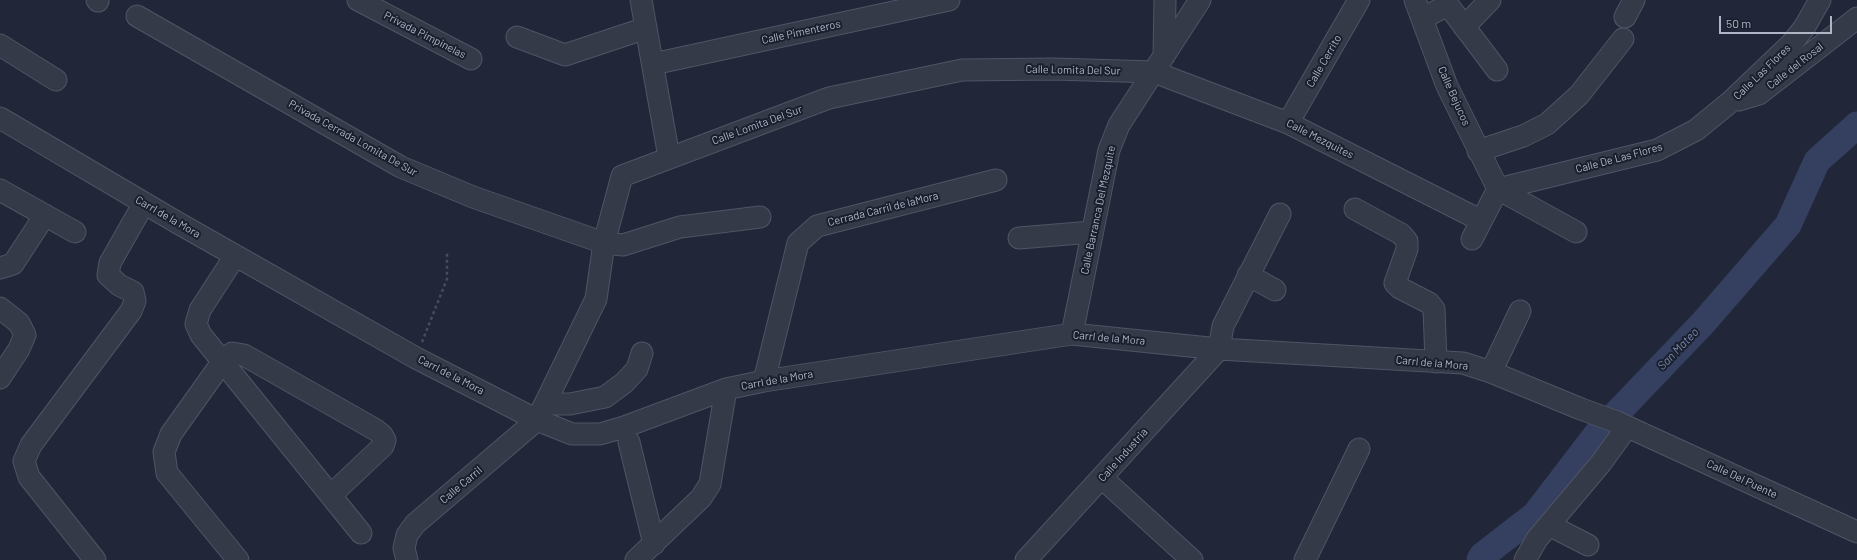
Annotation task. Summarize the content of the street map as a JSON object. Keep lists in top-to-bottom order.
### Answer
{
  "streets": {
    "street": [
      "Calle Pimenteros",
      "Privada Pimpinelas",
      "Calle Cerrito",
      "Calle del Rosal",
      "Calle Lomita Del Sur",
      "Calle Las Flores",
      "Calle Bejucos",
      "Privada Cerrada Lomita De Sur",
      "Calle Mezquites",
      "Calle De Las Flores",
      "Cerrada Carril de laMora",
      "Calle Barranca Del Mezquite",
      "Carrl de la Mora",
      "Calle Industria",
      "Calle Del Puente",
      "Calle Carril"
    ]
  },
  "crossings": [
    ["Calle Cerrito", "Calle Mezquites"],
    ["Calle del Rosal", "Calle Las Flores"],
    ["Calle del Rosal", "Calle De Las Flores"],
    ["Calle Lomita Del Sur", "Privada Cerrada Lomita De Sur"],
    ["Calle Lomita Del Sur", "Calle Mezquites"],
    ["Calle Lomita Del Sur", "Calle Barranca Del Mezquite"],
    ["Calle Lomita Del Sur", "Carrl de la Mora"],
    ["Calle Lomita Del Sur", "Calle Carril"],
    ["Calle Las Flores", "Calle De Las Flores"],
    ["Calle Bejucos", "Calle De Las Flores"],
    ["Calle Mezquites", "Calle Barranca Del Mezquite"],
    ["Cerrada Carril de laMora", "Carrl de la Mora"],
    ["Calle Barranca Del Mezquite", "Carrl de la Mora"],
    ["Carrl de la Mora", "Calle Industria"],
    ["Carrl de la Mora", "Calle Del Puente"],
    ["Carrl de la Mora", "Calle Carril"]
  ],
  "water": ["San Mateo"],
  "scale_bar": "50 m"
}
